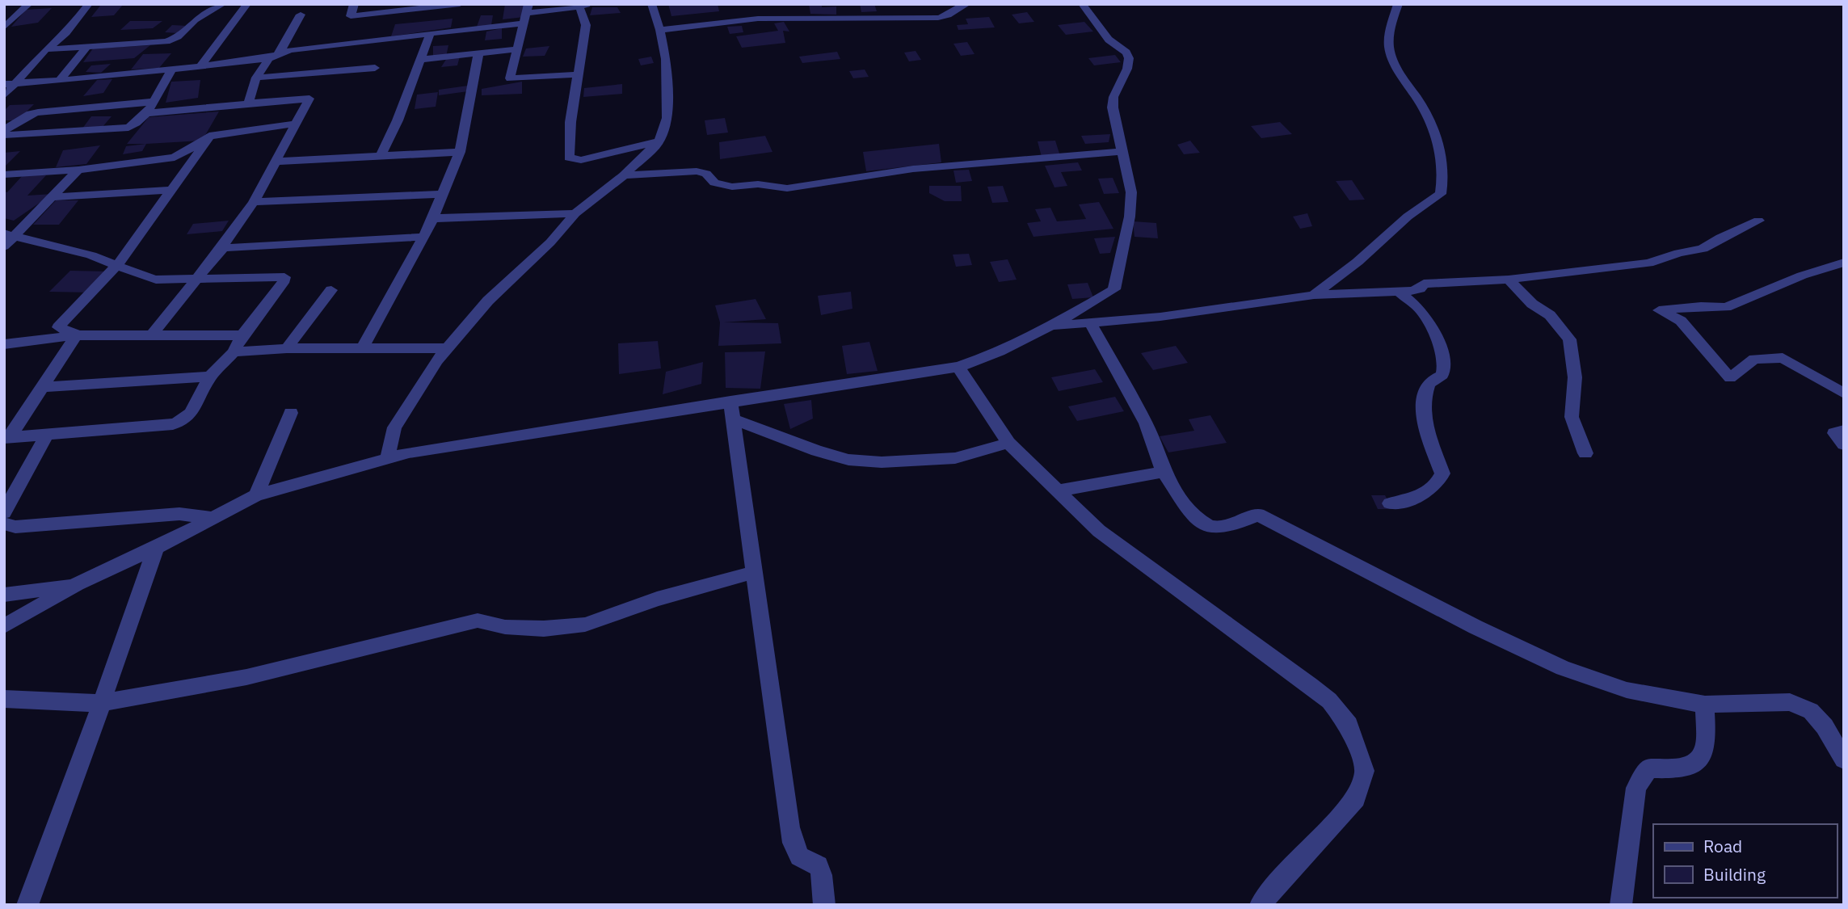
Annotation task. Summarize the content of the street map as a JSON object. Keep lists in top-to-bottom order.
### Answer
{
  "legend": ["Road", "Building"]
}
